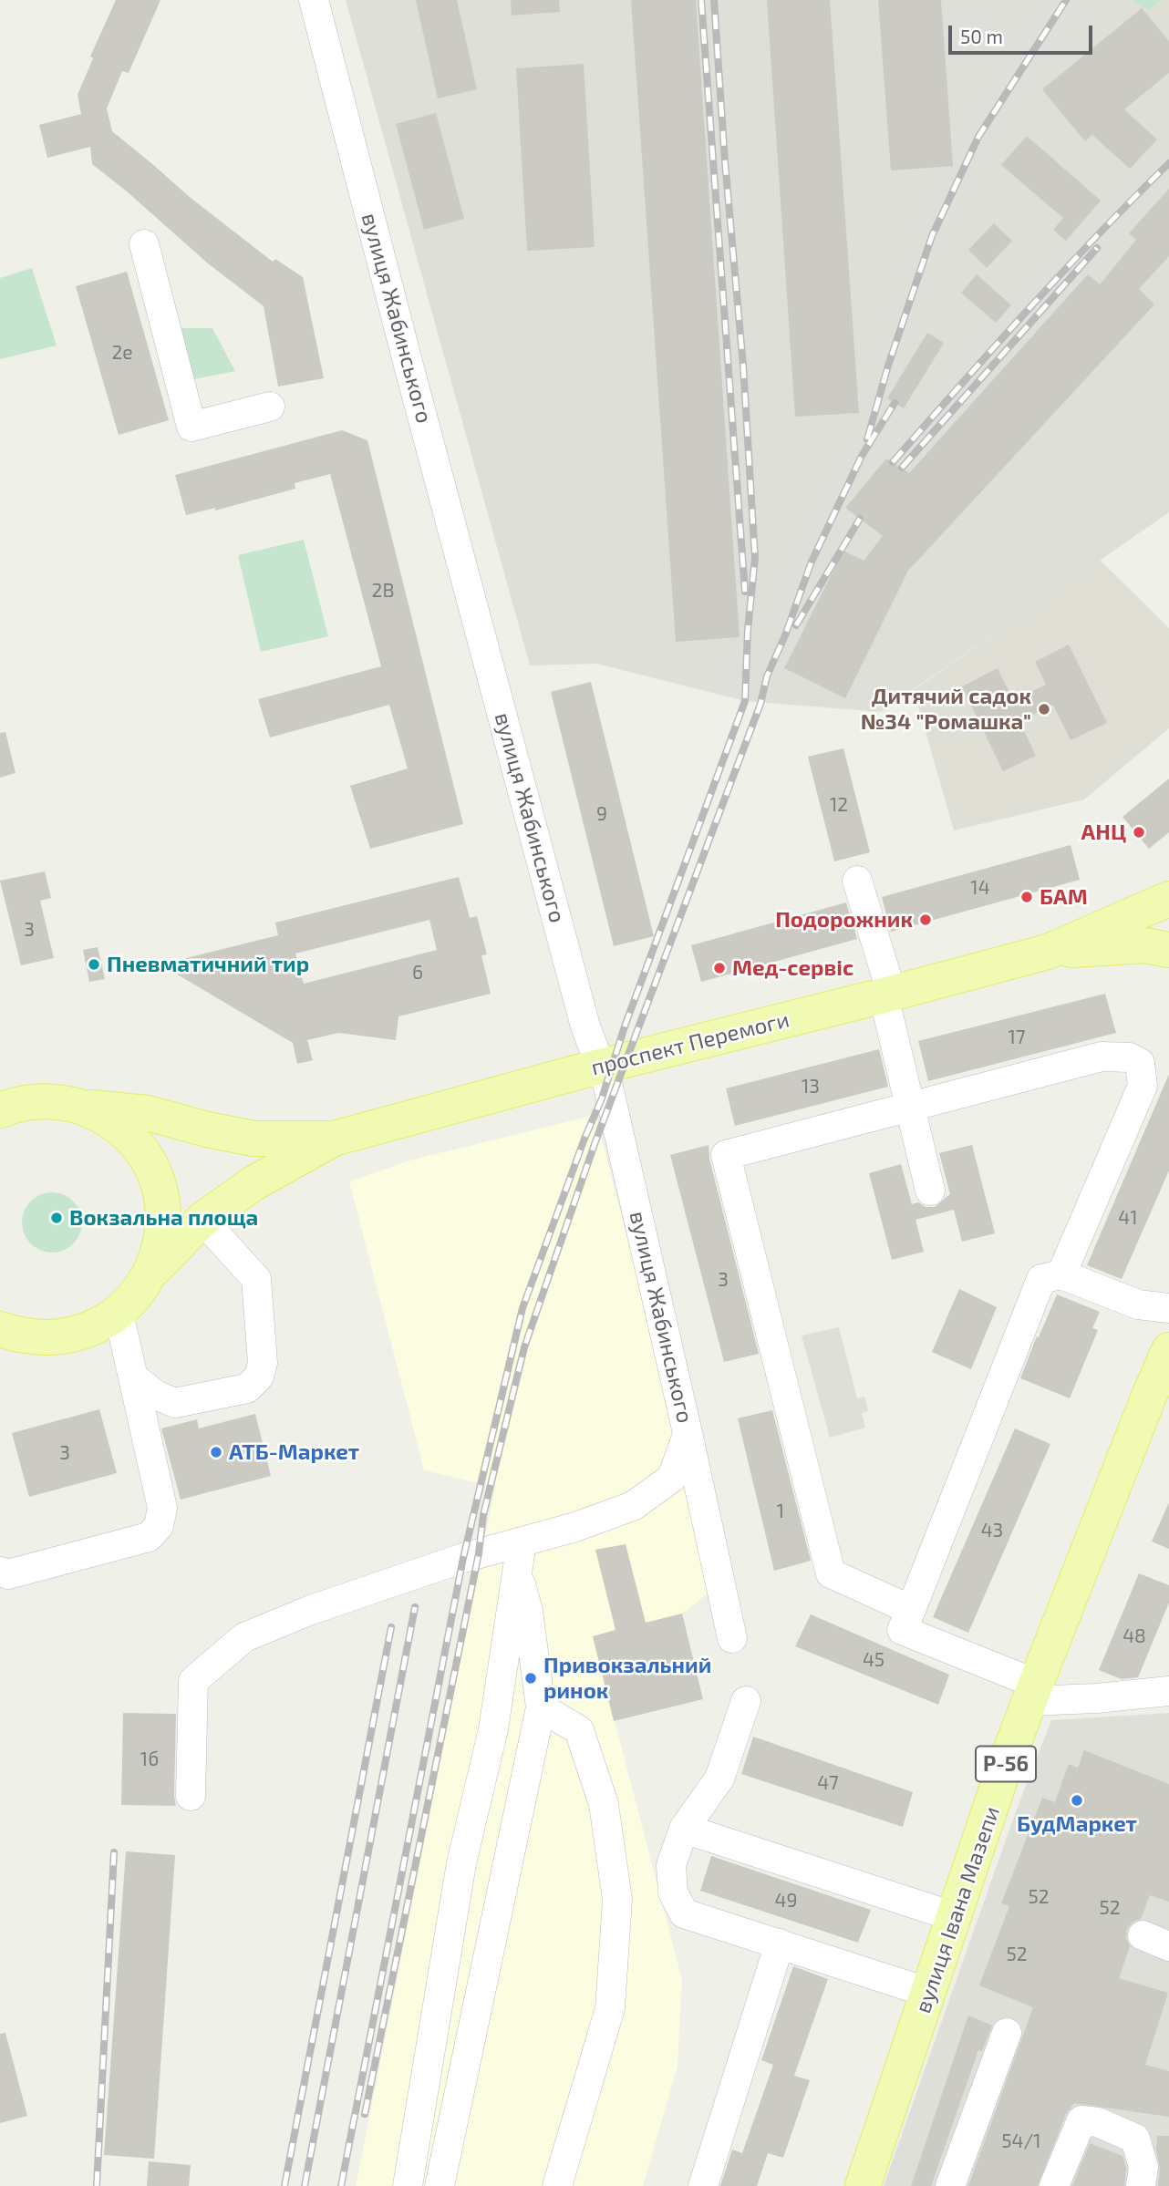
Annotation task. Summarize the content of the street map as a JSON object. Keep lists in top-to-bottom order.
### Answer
{
  "streets": {
    "main road": ["проспект Перемоги", "Р-56", "вулиця Івана Мазепи"],
    "street": ["вулиця Жабинського"]
  },
  "crossings": [
    ["вулиця Жабинського", "проспект Перемоги"]
  ],
  "places": [
    "Дитячий садок №34 \"Ромашка\"",
    "АНЦ",
    "БАМ",
    "Подорожник",
    "Пневматичний тир",
    "Мед-сервіс",
    "Вокзальна площа",
    "АТБ-Маркет",
    "Привокзальний ринок",
    "БудМаркет"
  ],
  "house_numbers": [
    "2е",
    "2В",
    "12",
    "9",
    "14",
    "3",
    "6",
    "17",
    "13",
    "41",
    "3",
    "3",
    "1",
    "43",
    "48",
    "45",
    "1б",
    "47",
    "52",
    "49",
    "52",
    "52",
    "54/1"
  ],
  "scale_bar": "50 m"
}
